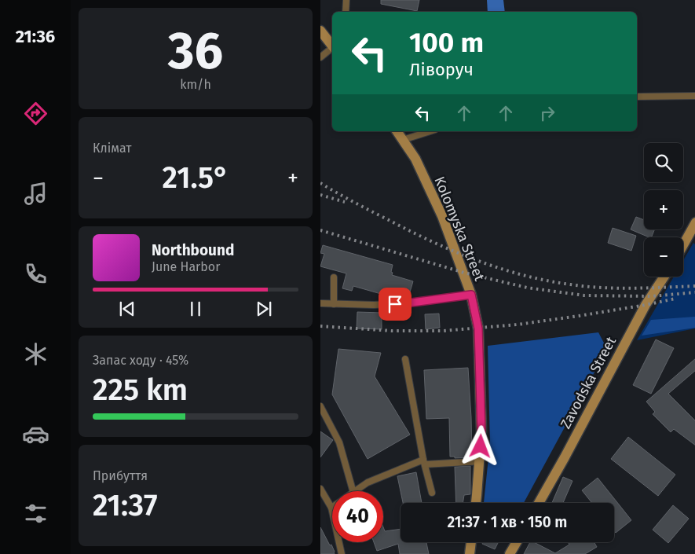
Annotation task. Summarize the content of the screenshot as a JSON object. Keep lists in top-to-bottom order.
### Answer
{
  "streets": {
    "street": ["Kolomyska Street", "Zavodska Street"]
  },
  "page": {
    "tabs": "21:36",
    "tile": [
      ["36", "km/h"],
      "Клімат",
      ["Запас ходу · 45%", "225 km"],
      ["Прибуття", "21:37"]
    ],
    "turn": ["100 m", "Ліворуч"],
    "map_buttons": ["+", "−"],
    "heat": ["−", "21.5°", "+"],
    "song": ["Northbound", "June Harbor"],
    "limit": "40",
    "trip": "21:37 · 1 хв · 150 m"
  }
}
